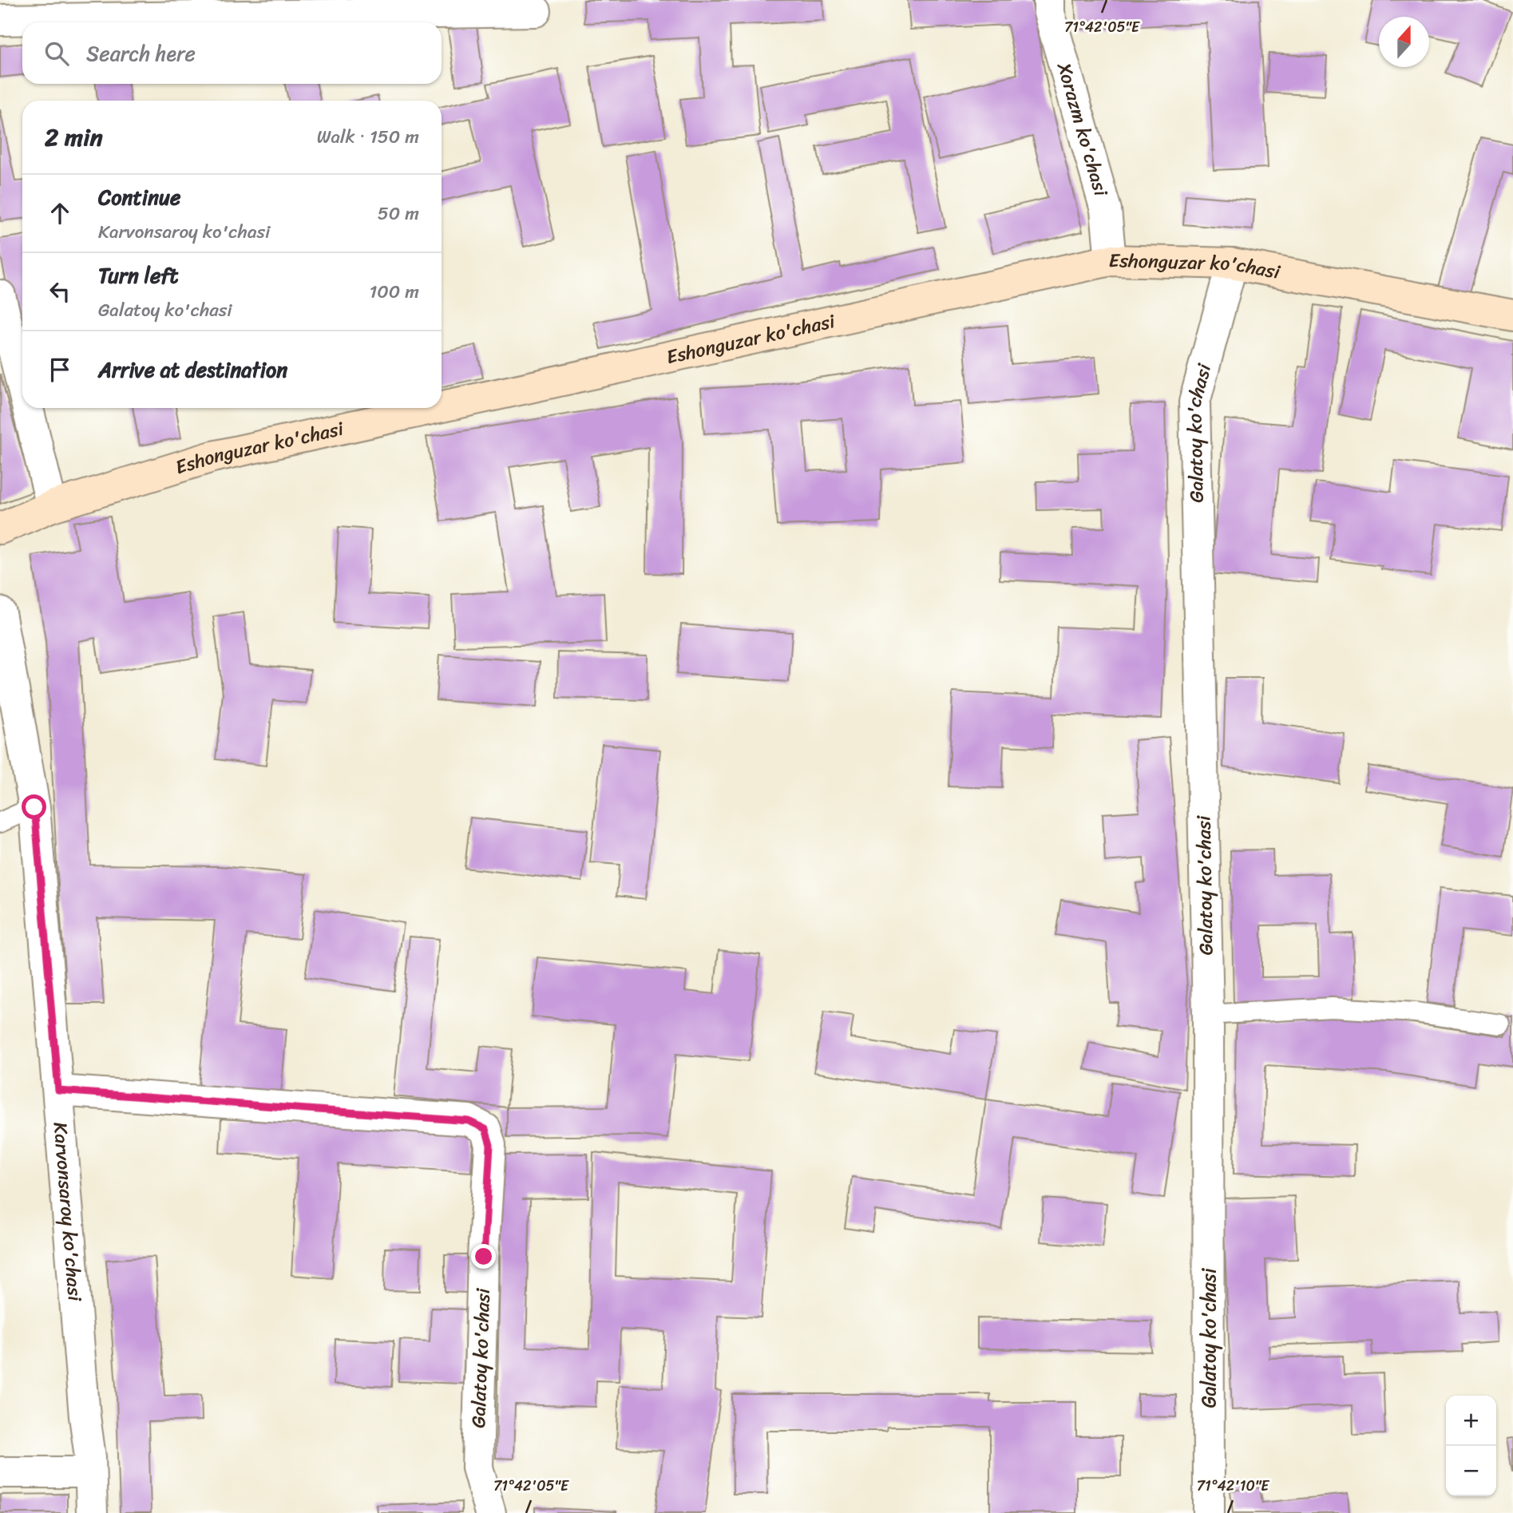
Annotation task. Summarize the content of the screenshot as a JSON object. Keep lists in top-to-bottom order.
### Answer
{
  "streets": {
    "street": [
      "Xorazm ko'chasi",
      "Eshonguzar ko'chasi",
      "Galatoy ko'chasi",
      "Karvonsaroy ko'chasi"
    ]
  },
  "crossings": [
    ["Xorazm ko'chasi", "Eshonguzar ko'chasi"],
    ["Eshonguzar ko'chasi", "Galatoy ko'chasi"],
    ["Galatoy ko'chasi", "Karvonsaroy ko'chasi"]
  ],
  "north": "top",
  "page": {
    "search": "Search here",
    "heading": ["2 min", "Walk · 150 m"],
    "list": [
      ["Continue", "Karvonsaroy ko'chasi", "50 m"],
      ["Turn left", "Galatoy ko'chasi", "100 m"],
      "Arrive at destination"
    ],
    "map_buttons": ["+", "−"]
  },
  "coordinates": ["71°42'05\"E", "71°42'10\"E"]
}
